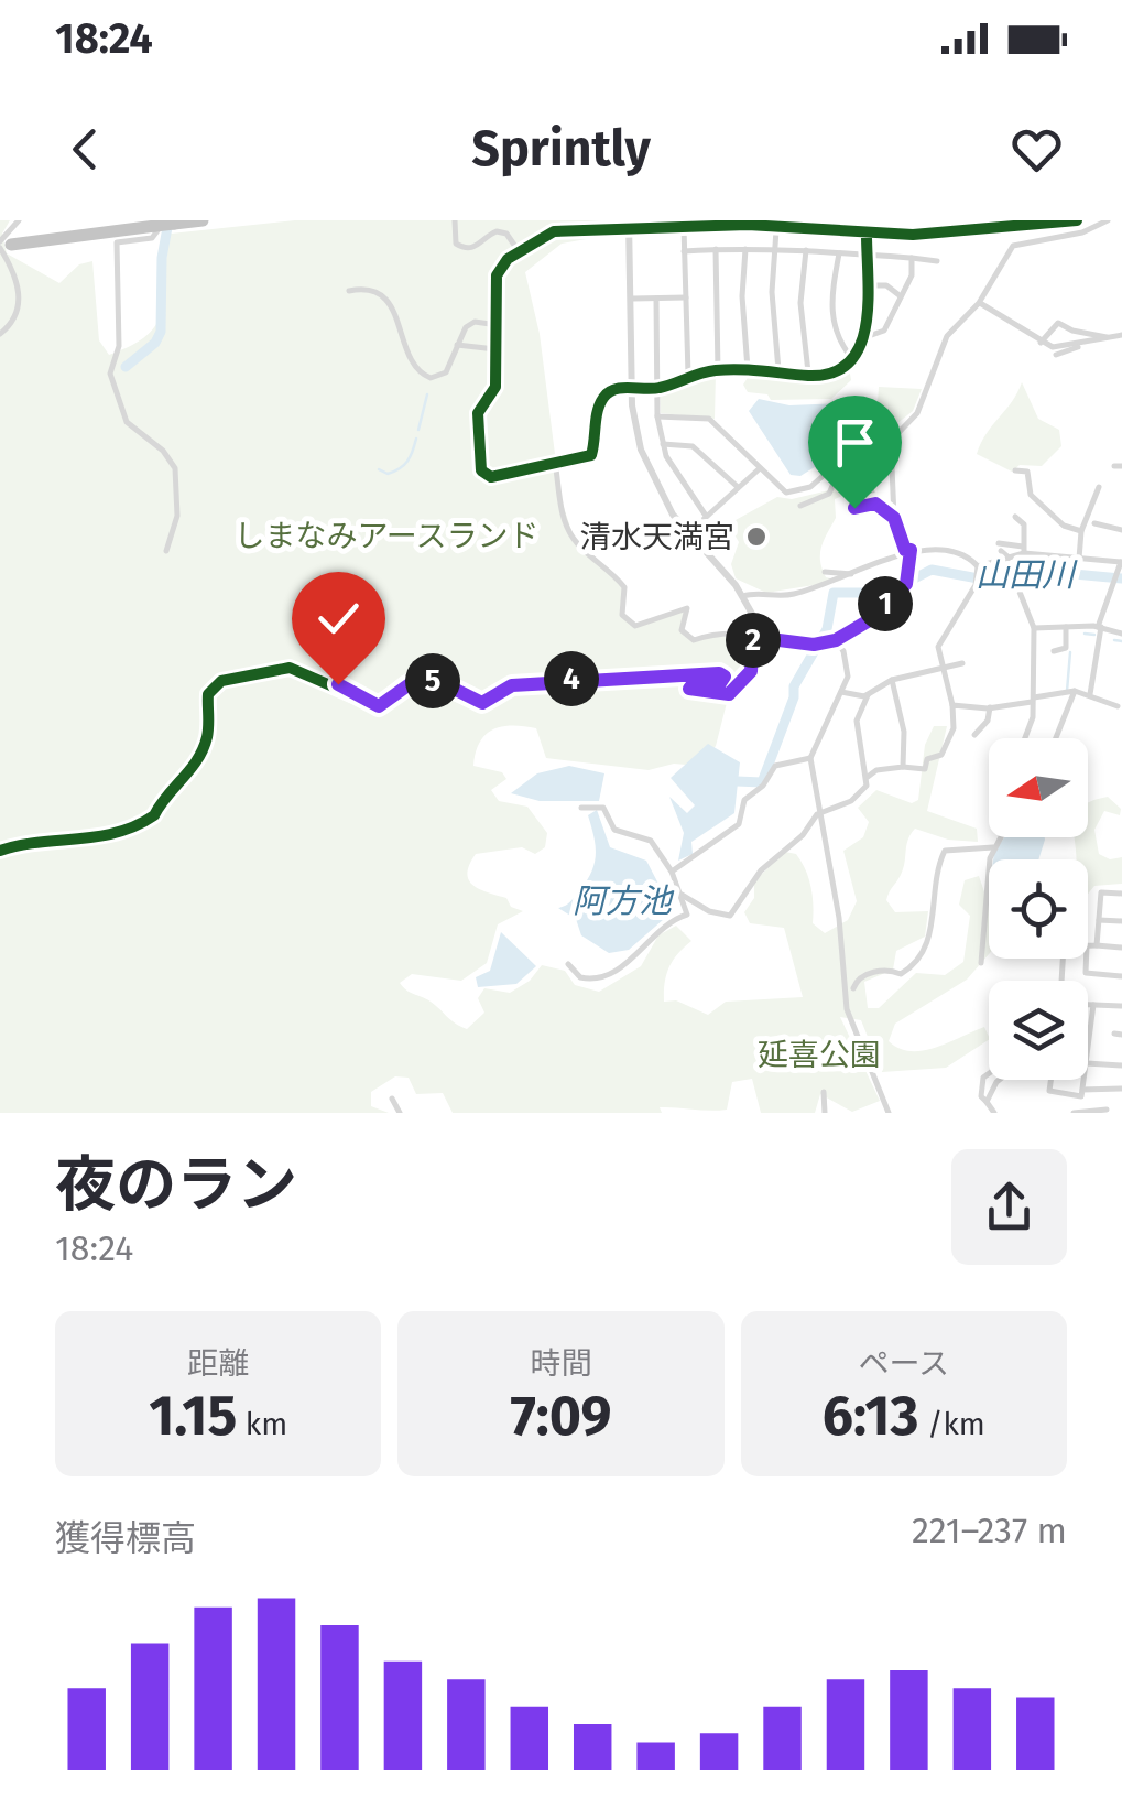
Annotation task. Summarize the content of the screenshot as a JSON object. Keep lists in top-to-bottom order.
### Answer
{
  "water": ["山田川", "阿方池"],
  "parks": ["しまなみアースランド", "延喜公園"],
  "places": ["清水天満宮"],
  "north": "left",
  "page": {
    "status": "18:24",
    "header": "Sprintly",
    "pins": [
      "1",
      "2",
      "4",
      "5"
    ],
    "heading": ["夜のラン", "18:24"],
    "stats": [
      ["距離", "1.15 km"],
      ["時間", "7:09"],
      ["ペース", "6:13 /km"]
    ],
    "chart": ["獲得標高", "221–237 m"]
  }
}
